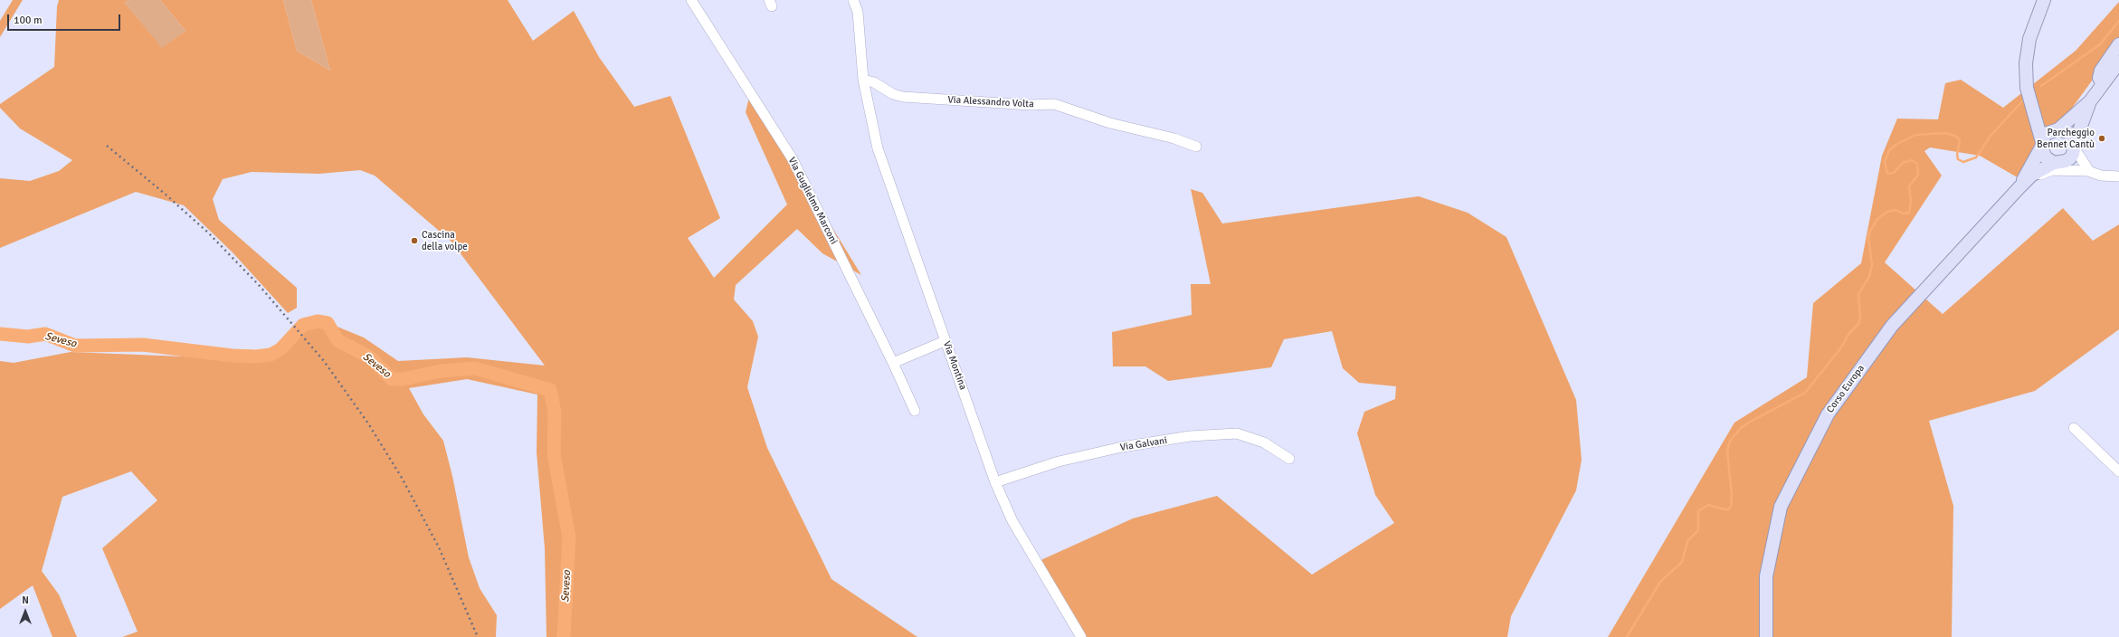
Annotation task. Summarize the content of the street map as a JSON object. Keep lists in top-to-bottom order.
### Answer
{
  "streets": {
    "main road": ["Corso Europa"],
    "street": [
      "Via Alessandro Volta",
      "Via Guglielmo Marconi",
      "Via Montina",
      "Via Galvani"
    ]
  },
  "crossings": [
    ["Via Alessandro Volta", "Via Montina"],
    ["Via Montina", "Via Galvani"]
  ],
  "water": ["Seveso"],
  "places": ["Parcheggio Bennet Cantù", "Cascina della volpe"],
  "scale_bar": "100 m",
  "north": "top"
}
